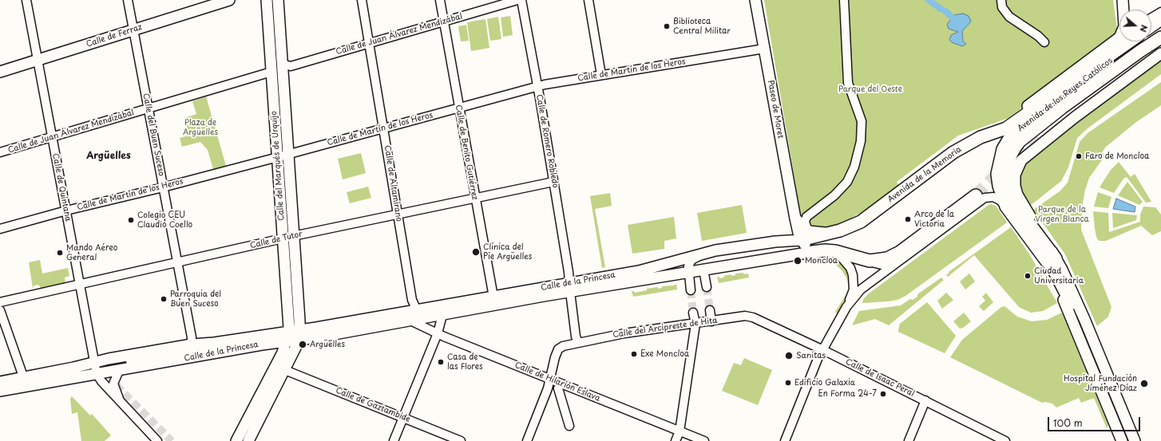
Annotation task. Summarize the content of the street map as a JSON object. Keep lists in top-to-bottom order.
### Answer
{
  "streets": {
    "highway": ["Avenida de los Reyes Católicos", "Avenida de la Memoria", "Calle de la Princesa"],
    "main road": ["Calle de Ferraz", "Paseo de Moret", "Calle del Marqués de Urquijo"],
    "street": [
      "Calle de Juan Álvarez Mendizábal",
      "Calle de Martín de los Heros",
      "Calle del Buen Suceso",
      "Calle de Romero Robledo",
      "Calle de Benito Gutiérrez",
      "Calle de Altamirano",
      "Calle de Quintana",
      "Calle de Tutor",
      "Calle del Arcipreste de Hita",
      "Calle de Isaac Peral",
      "Calle de Hilarión Eslava",
      "Calle de Gaztambide"
    ]
  },
  "crossings": [
    ["Calle de Juan Álvarez Mendizábal", "Calle del Buen Suceso"],
    ["Calle de Juan Álvarez Mendizábal", "Calle de Benito Gutiérrez"],
    ["Calle de Juan Álvarez Mendizábal", "Calle del Marqués de Urquijo"],
    ["Calle de Juan Álvarez Mendizábal", "Calle de Altamirano"],
    ["Calle de Juan Álvarez Mendizábal", "Calle de Quintana"],
    ["Calle de Ferraz", "Calle del Buen Suceso"],
    ["Calle de Ferraz", "Calle de Quintana"],
    ["Calle de Martín de los Heros", "Paseo de Moret"],
    ["Calle de Martín de los Heros", "Calle del Buen Suceso"],
    ["Calle de Martín de los Heros", "Calle de Romero Robledo"],
    ["Calle de Martín de los Heros", "Calle de Benito Gutiérrez"],
    ["Calle de Martín de los Heros", "Calle del Marqués de Urquijo"],
    ["Calle de Martín de los Heros", "Calle de Altamirano"],
    ["Calle de Martín de los Heros", "Calle de Quintana"],
    ["Paseo de Moret", "Avenida de la Memoria"],
    ["Paseo de Moret", "Calle de la Princesa"],
    ["Calle del Buen Suceso", "Calle de Tutor"],
    ["Calle del Buen Suceso", "Calle de la Princesa"],
    ["Calle de Romero Robledo", "Calle de Tutor"],
    ["Calle de Romero Robledo", "Calle de la Princesa"],
    ["Calle de Romero Robledo", "Calle del Arcipreste de Hita"],
    ["Calle de Benito Gutiérrez", "Calle de Tutor"],
    ["Calle de Benito Gutiérrez", "Calle de la Princesa"],
    ["Calle del Marqués de Urquijo", "Calle de Tutor"],
    ["Calle del Marqués de Urquijo", "Calle de la Princesa"],
    ["Avenida de la Memoria", "Calle de la Princesa"],
    ["Calle de Altamirano", "Calle de Tutor"],
    ["Calle de Altamirano", "Calle de la Princesa"],
    ["Calle de Quintana", "Calle de Tutor"],
    ["Calle de Quintana", "Calle de la Princesa"],
    ["Calle de la Princesa", "Calle de Hilarión Eslava"],
    ["Calle del Arcipreste de Hita", "Calle de Isaac Peral"],
    ["Calle del Arcipreste de Hita", "Calle de Hilarión Eslava"]
  ],
  "districts": ["Argüelles"],
  "parks": ["Parque del Oeste", "Plaza de Argüelles", "Parque de la Virgen Blanca"],
  "places": [
    "Biblioteca Central Militar",
    "Faro de Moncloa",
    "Arco de la Victoria",
    "Colegio CEU Claudio Coello",
    "Clínica del Pie Argüelles",
    "Mando Aéreo General",
    "Moncloa",
    "Ciudad Universitaria",
    "Parroquia del Buen Suceso",
    "Argüelles",
    "Exe Moncloa",
    "Sanitas",
    "Casa de las Flores",
    "Edificio Galaxia",
    "Hospital Fundación Jiménez Díaz",
    "En Forma 24-7"
  ],
  "scale_bar": "100 m",
  "north": "right"
}
